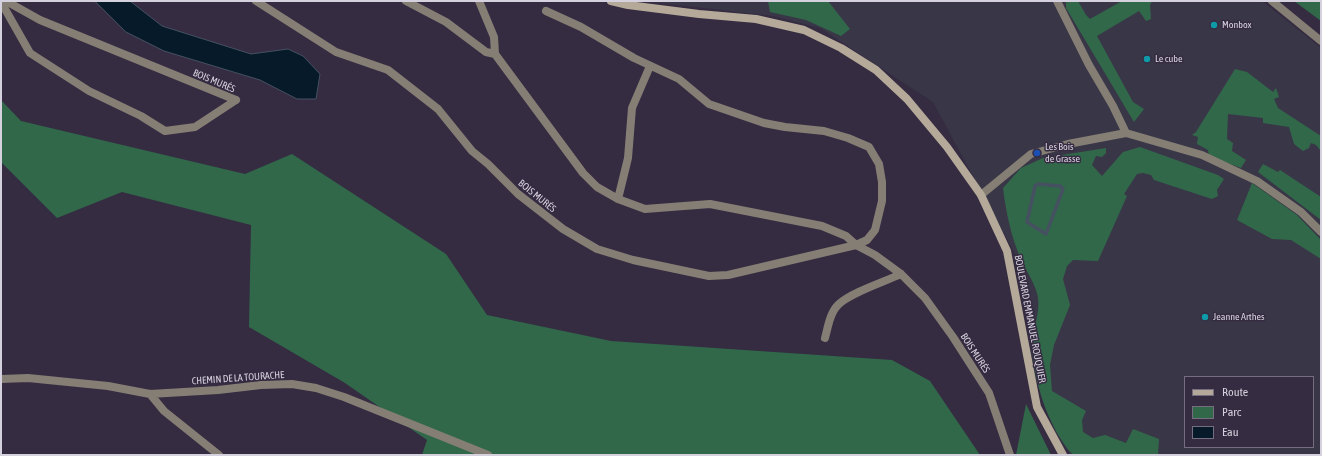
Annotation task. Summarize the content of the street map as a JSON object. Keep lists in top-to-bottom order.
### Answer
{
  "streets": {
    "street": ["BOIS MURÉS", "BOULEVARD EMMANUEL ROUQUIER", "CHEMIN DE LA TOURACHE"]
  },
  "places": [
    "Monbox",
    "Le cube",
    "Les Bois de Grasse",
    "Jeanne Arthes"
  ],
  "legend": ["Route", "Parc", "Eau"]
}
